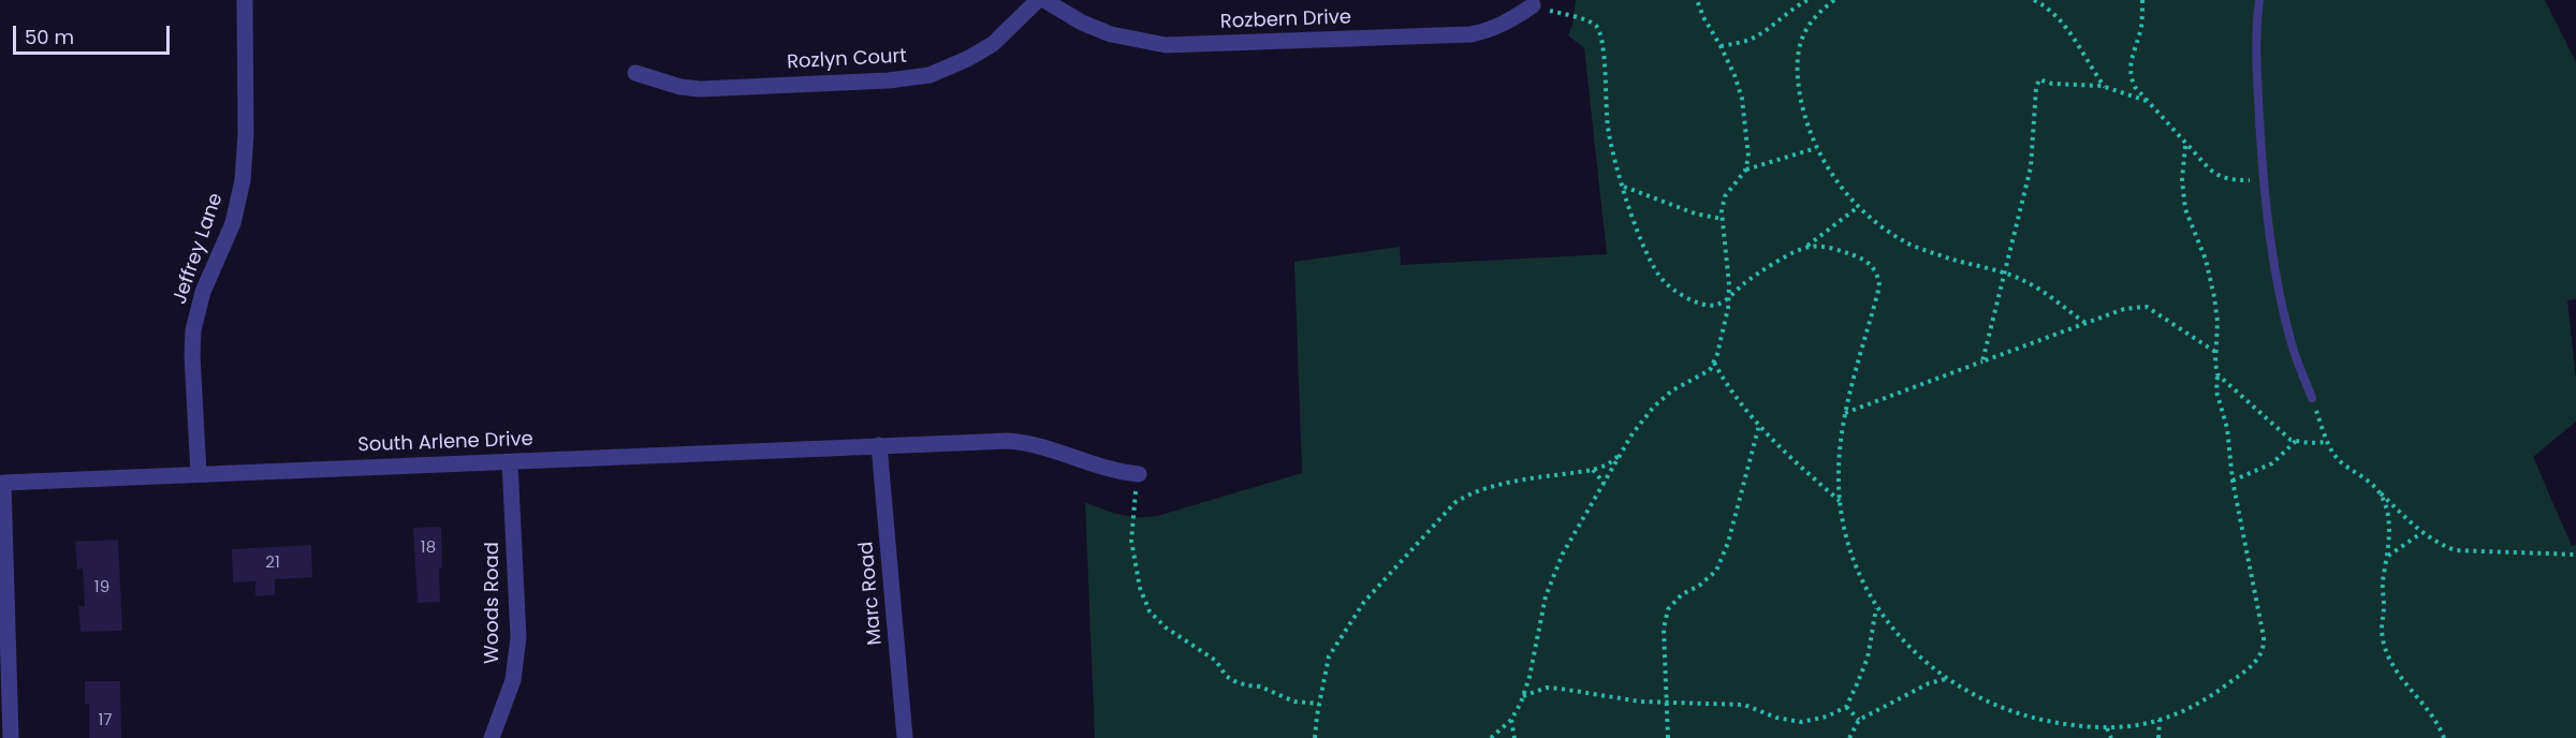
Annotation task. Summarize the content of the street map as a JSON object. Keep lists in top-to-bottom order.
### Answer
{
  "streets": {
    "street": [
      "Rozbern Drive",
      "Rozlyn Court",
      "Jeffrey Lane",
      "South Arlene Drive",
      "Marc Road",
      "Woods Road"
    ]
  },
  "crossings": [
    ["Jeffrey Lane", "South Arlene Drive"],
    ["South Arlene Drive", "Marc Road"],
    ["South Arlene Drive", "Woods Road"]
  ],
  "house_numbers": [
    "18",
    "21",
    "19",
    "17"
  ],
  "scale_bar": "50 m"
}
